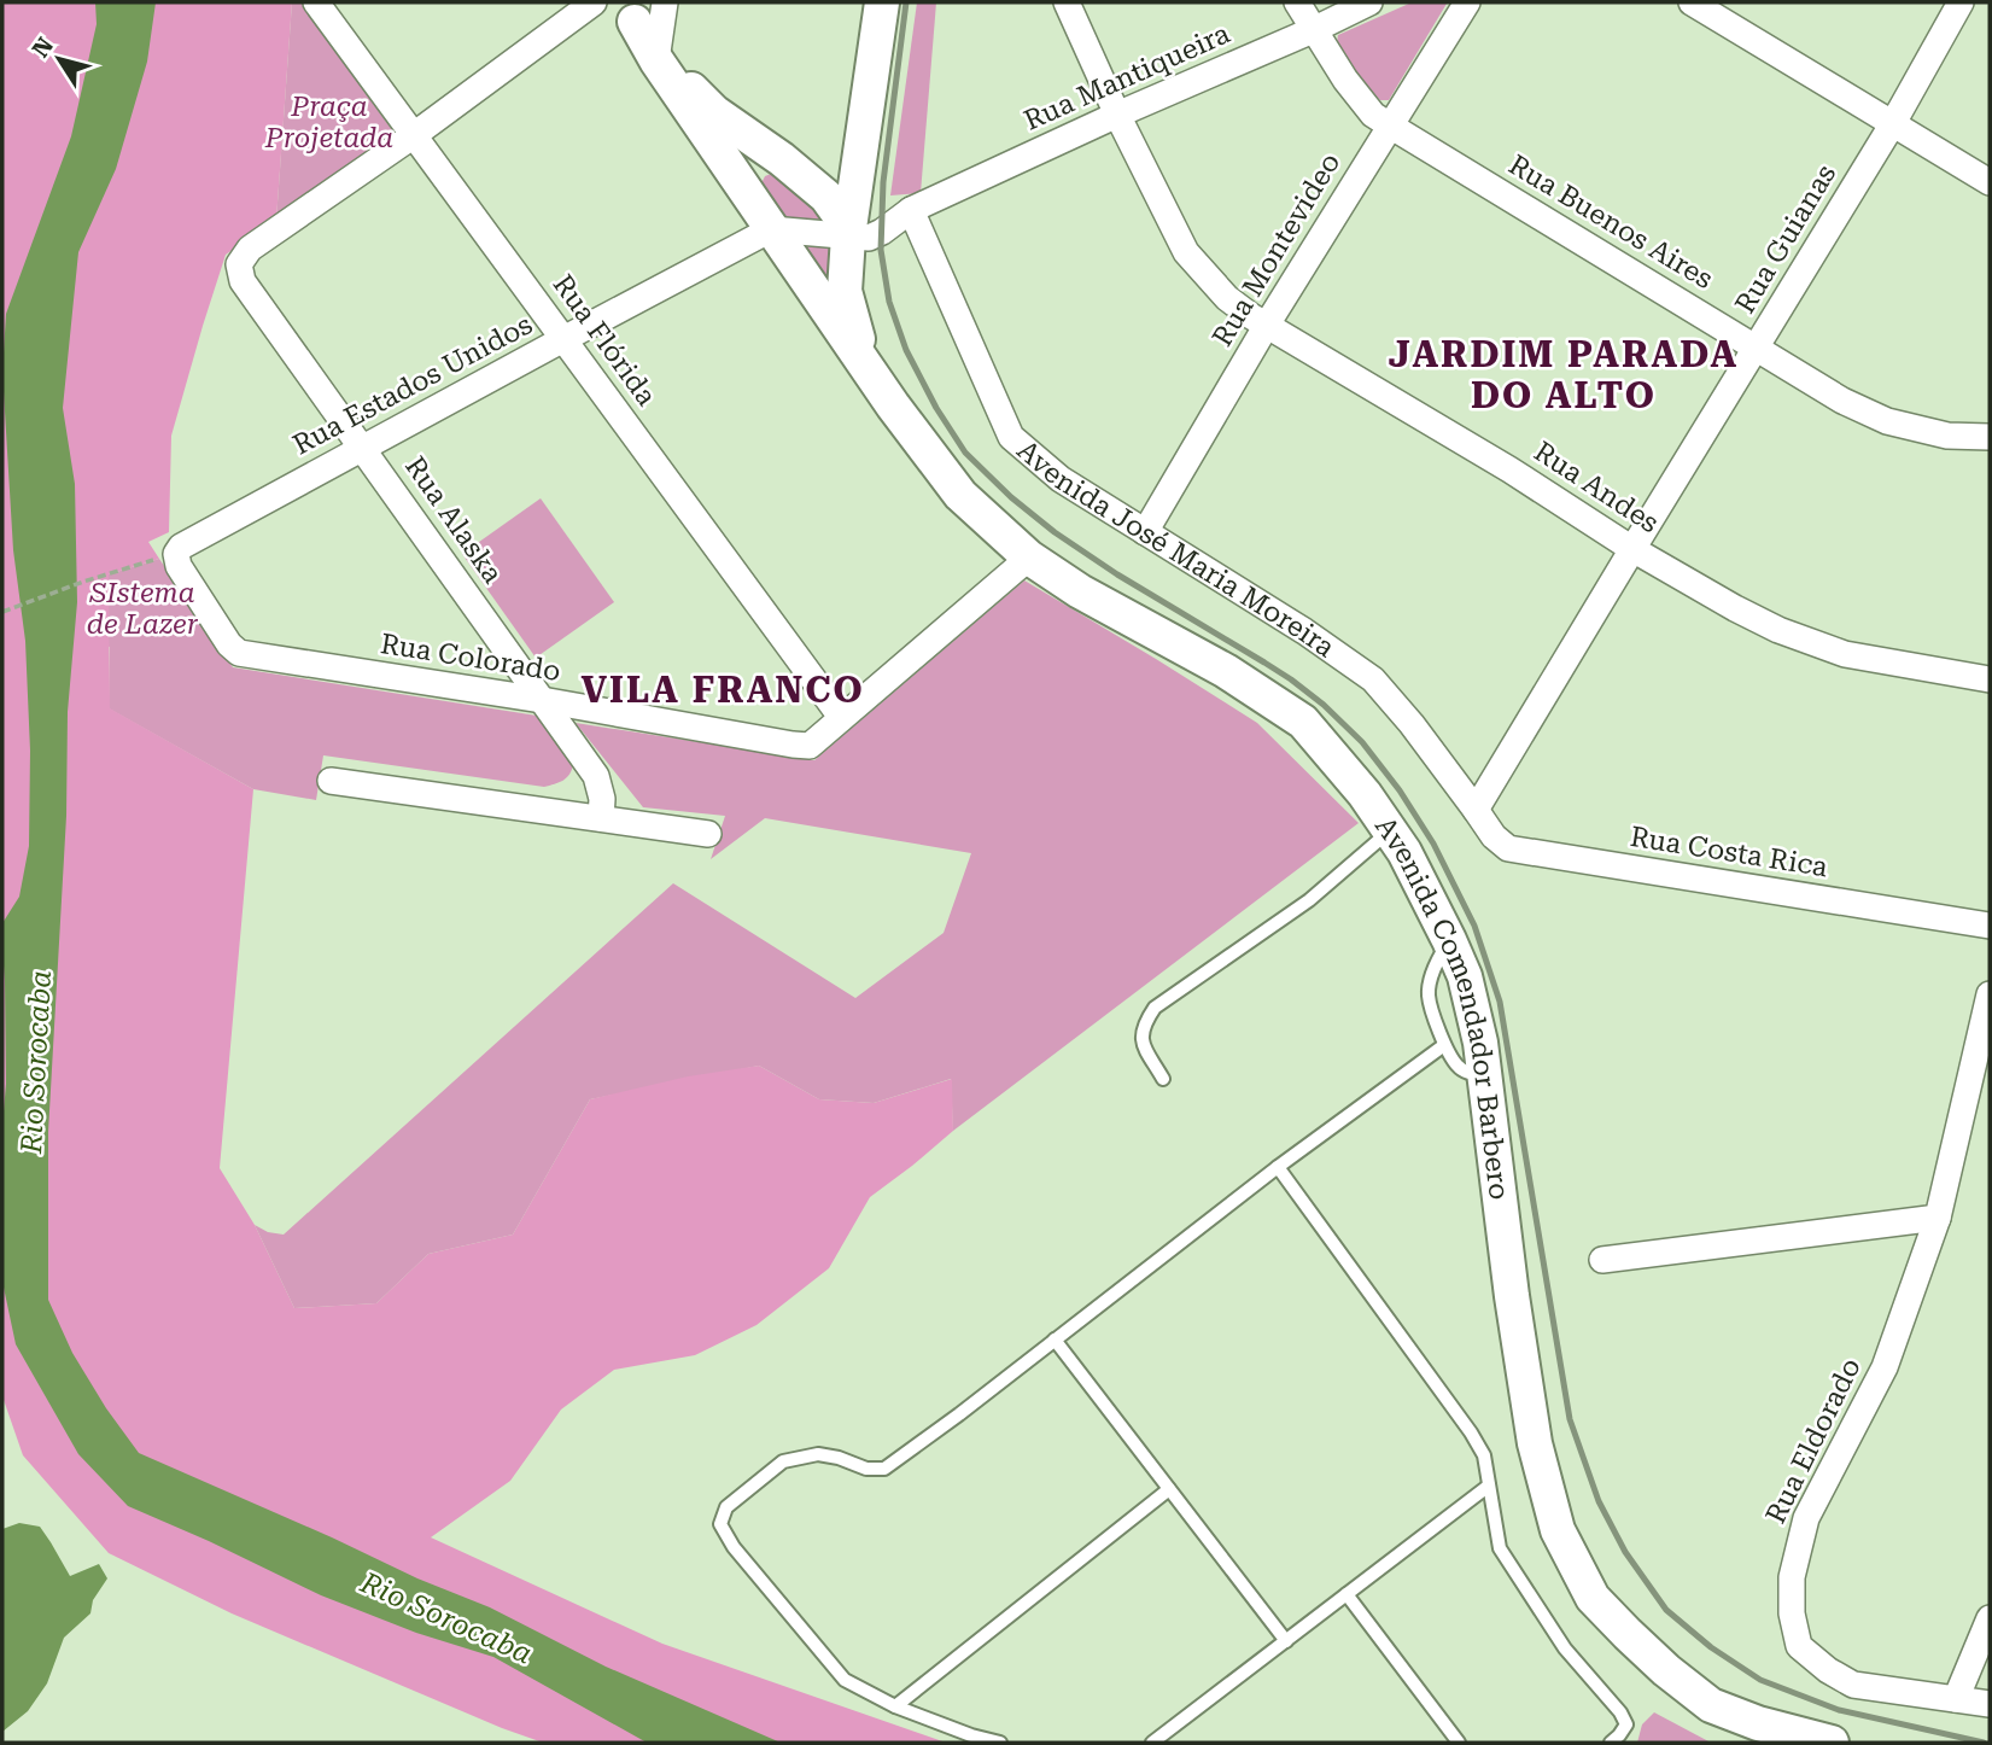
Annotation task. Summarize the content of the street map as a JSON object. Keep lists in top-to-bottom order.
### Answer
{
  "streets": {
    "main road": ["Avenida Comendador Barbero"],
    "street": [
      "Rua Mantiqueira",
      "Rua Buenos Aires",
      "Rua Guianas",
      "Rua Montevideo",
      "Rua Flórida",
      "Rua Estados Unidos",
      "Rua Andes",
      "Rua Alaska",
      "Avenida José Maria Moreira",
      "Rua Colorado",
      "Rua Costa Rica",
      "Rua Eldorado"
    ]
  },
  "crossings": [
    ["Rua Mantiqueira", "Rua Buenos Aires"],
    ["Rua Mantiqueira", "Rua Andes"],
    ["Rua Mantiqueira", "Avenida José Maria Moreira"],
    ["Rua Buenos Aires", "Rua Guianas"],
    ["Rua Buenos Aires", "Rua Montevideo"],
    ["Rua Guianas", "Rua Andes"],
    ["Rua Guianas", "Avenida José Maria Moreira"],
    ["Rua Guianas", "Rua Costa Rica"],
    ["Rua Montevideo", "Rua Andes"],
    ["Rua Montevideo", "Avenida José Maria Moreira"],
    ["Rua Flórida", "Rua Estados Unidos"],
    ["Rua Flórida", "Rua Alaska"],
    ["Rua Flórida", "Rua Colorado"],
    ["Rua Estados Unidos", "Rua Alaska"],
    ["Rua Estados Unidos", "Rua Colorado"],
    ["Rua Estados Unidos", "Avenida Comendador Barbero"],
    ["Rua Alaska", "Rua Colorado"],
    ["Avenida José Maria Moreira", "Rua Costa Rica"]
  ],
  "districts": ["JARDIM PARADA DO ALTO", "VILA FRANCO"],
  "water": ["Rio Sorocaba"],
  "parks": ["Praça Projetada", "SIstema de Lazer"],
  "north": "top left"
}
